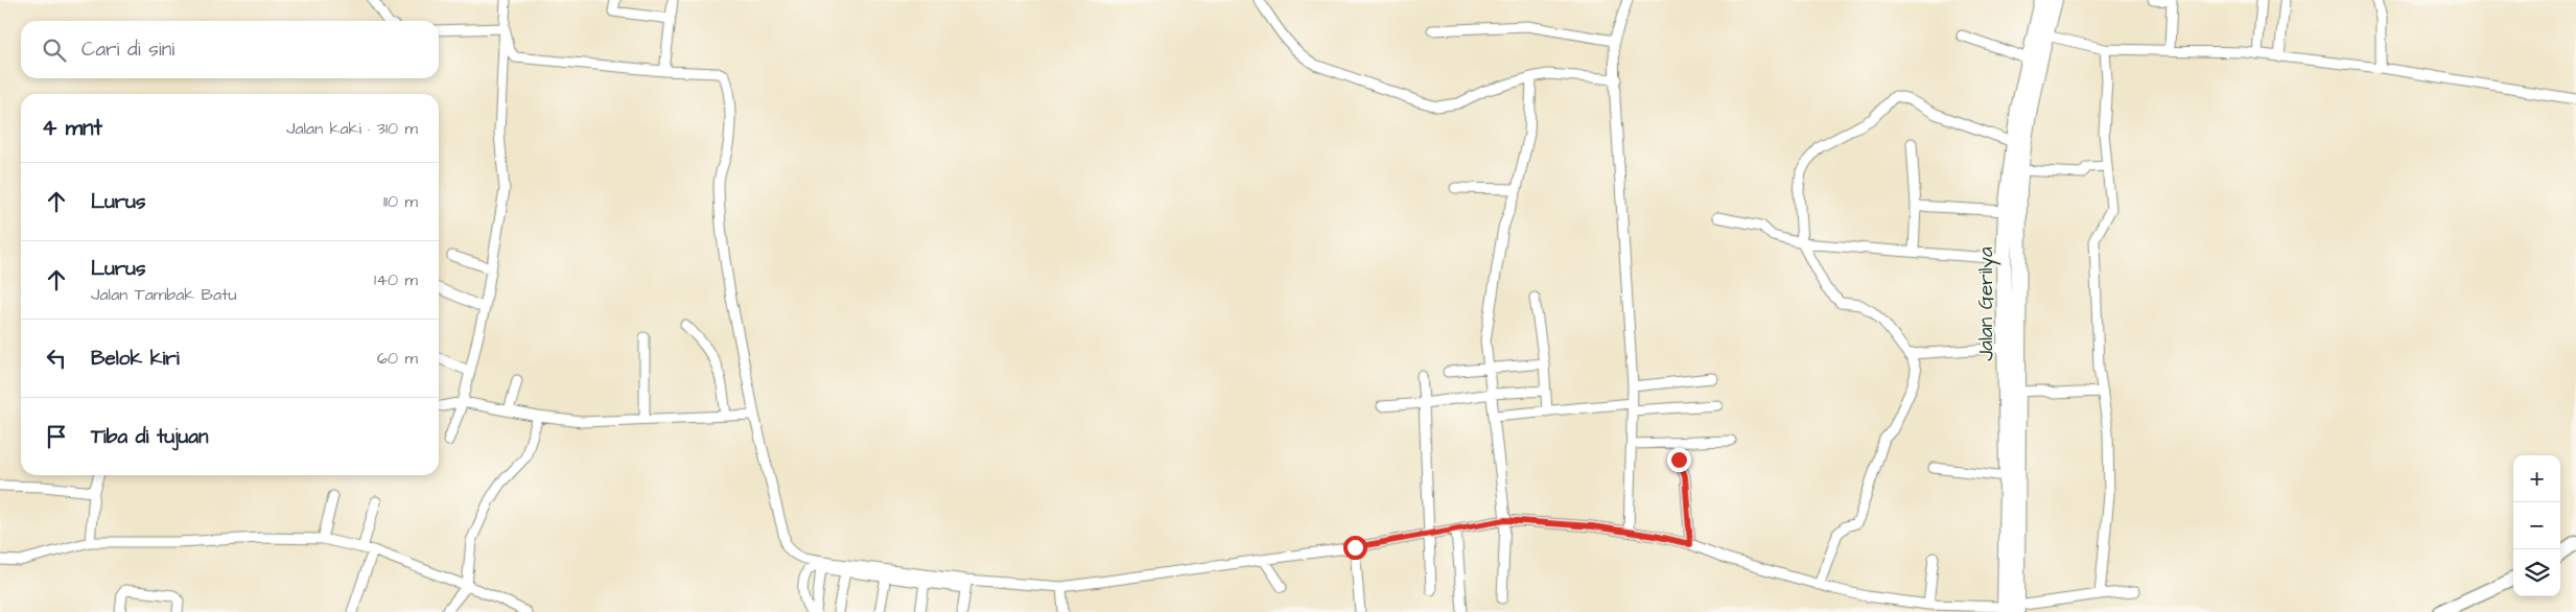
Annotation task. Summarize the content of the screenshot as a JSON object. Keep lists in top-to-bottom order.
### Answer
{
  "streets": {
    "highway": ["Jalan Gerilya"]
  },
  "page": {
    "search": "Cari di sini",
    "heading": ["4 mnt", "Jalan kaki · 310 m"],
    "list": [
      ["Lurus", "110 m"],
      ["Lurus", "Jalan Tambak Batu", "140 m"],
      ["Belok kiri", "60 m"],
      "Tiba di tujuan"
    ],
    "map_buttons": ["+", "−"]
  }
}
